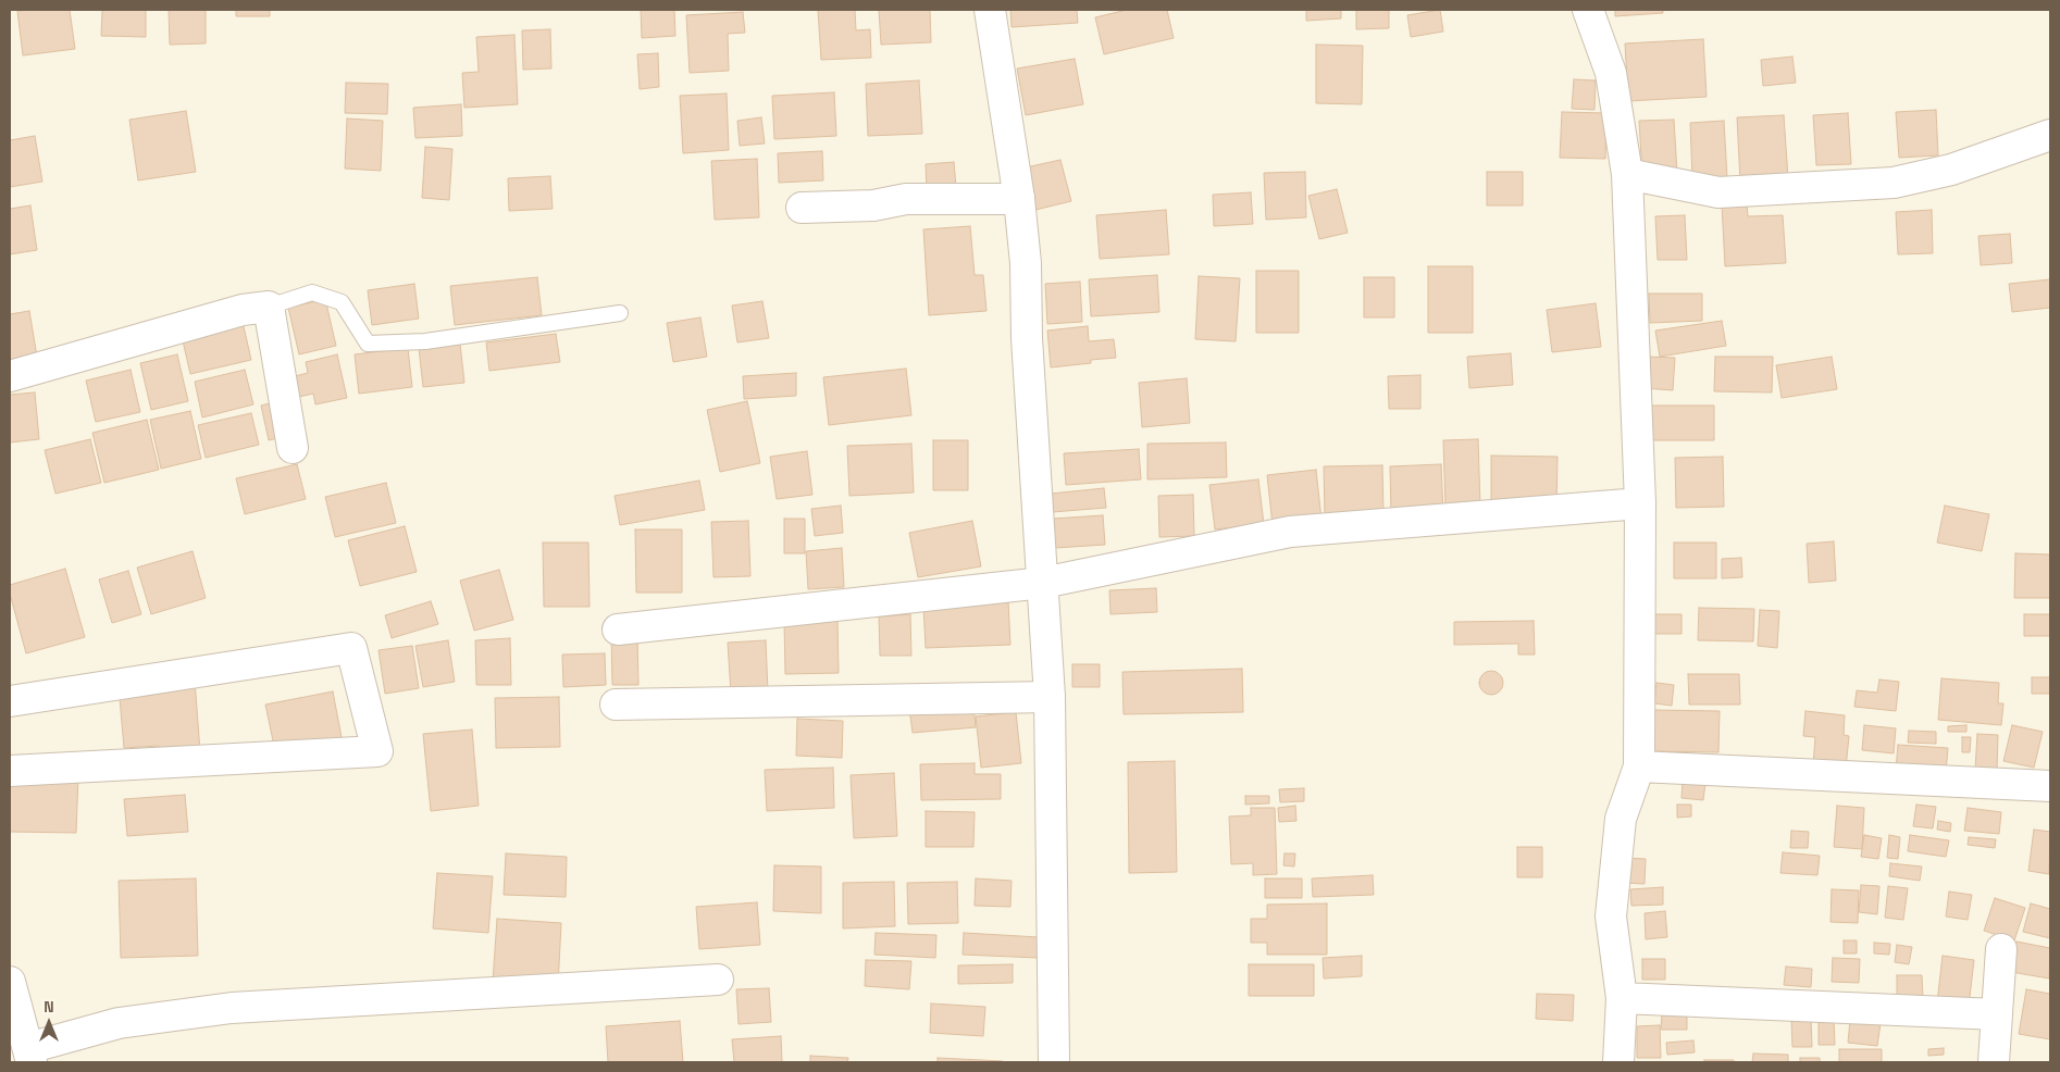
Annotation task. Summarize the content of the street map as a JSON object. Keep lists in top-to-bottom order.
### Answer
{
  "north": "top"
}
